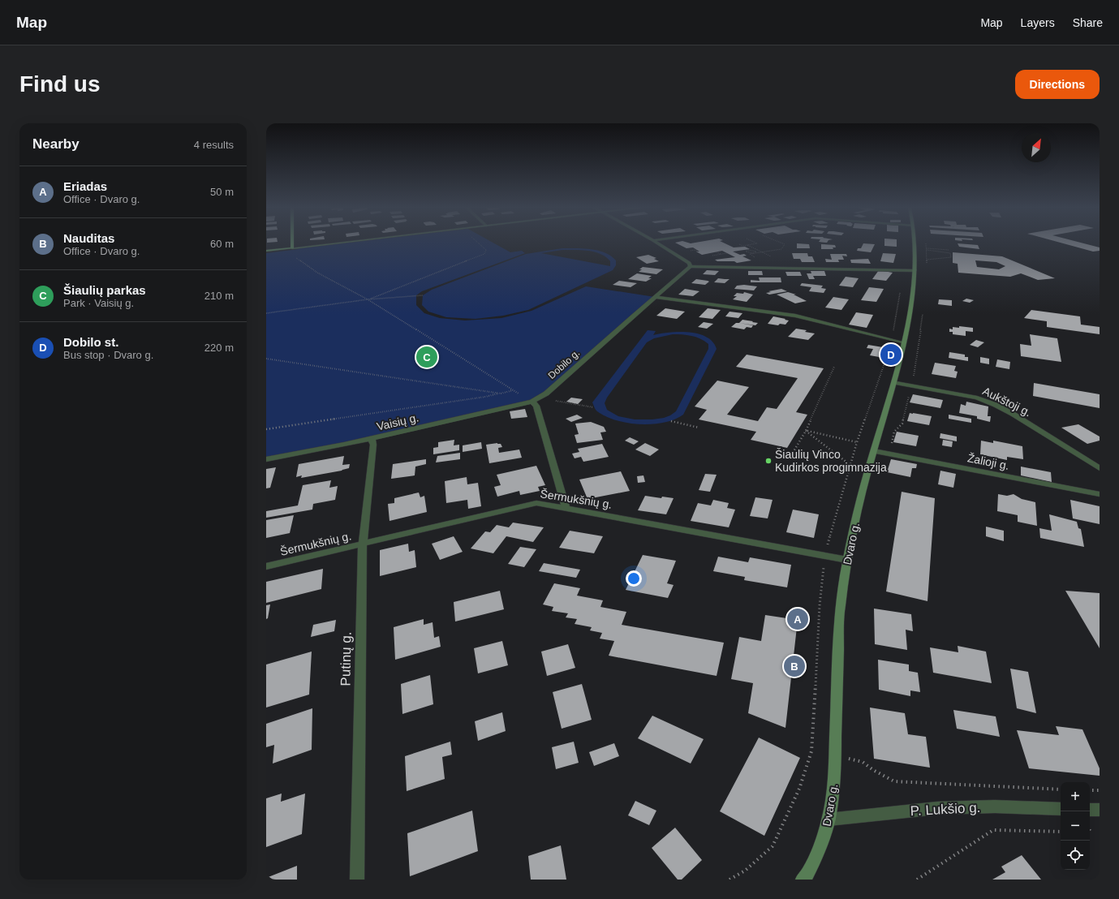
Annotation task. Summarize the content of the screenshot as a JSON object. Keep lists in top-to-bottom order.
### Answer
{
  "streets": {
    "main road": ["Dvaro g."],
    "street": [
      "Dobilo g.",
      "Aukštoji g.",
      "Vaisių g.",
      "Žalioji g.",
      "Šermukšnių g.",
      "Putinų g.",
      "P. Lukšio g."
    ]
  },
  "crossings": [
    ["Dobilo g.", "Vaisių g."],
    ["Aukštoji g.", "Dvaro g."],
    ["Vaisių g.", "Putinų g."],
    ["Žalioji g.", "Dvaro g."],
    ["Šermukšnių g.", "Dvaro g."],
    ["Šermukšnių g.", "Putinų g."],
    ["Dvaro g.", "P. Lukšio g."]
  ],
  "places": ["Šiaulių Vinco Kudirkos progimnazija"],
  "north": "top right",
  "page": {
    "header": "Map",
    "nav": ["Map", "Layers", "Share"],
    "buttons": "Directions",
    "title": "Find us",
    "heading": ["Nearby", "4 results"],
    "list": [
      {
        "mark": "A",
        "name": "Eriadas",
        "note": "Office · Dvaro g.",
        "value": "50 m"
      },
      {
        "mark": "B",
        "name": "Nauditas",
        "note": "Office · Dvaro g.",
        "value": "60 m"
      },
      {
        "mark": "C",
        "name": "Šiaulių parkas",
        "note": "Park · Vaisių g.",
        "value": "210 m"
      },
      {
        "mark": "D",
        "name": "Dobilo st.",
        "note": "Bus stop · Dvaro g.",
        "value": "220 m"
      }
    ],
    "pins": [
      "D",
      "C",
      "A",
      "B"
    ],
    "map_buttons": ["+", "−"]
  }
}
